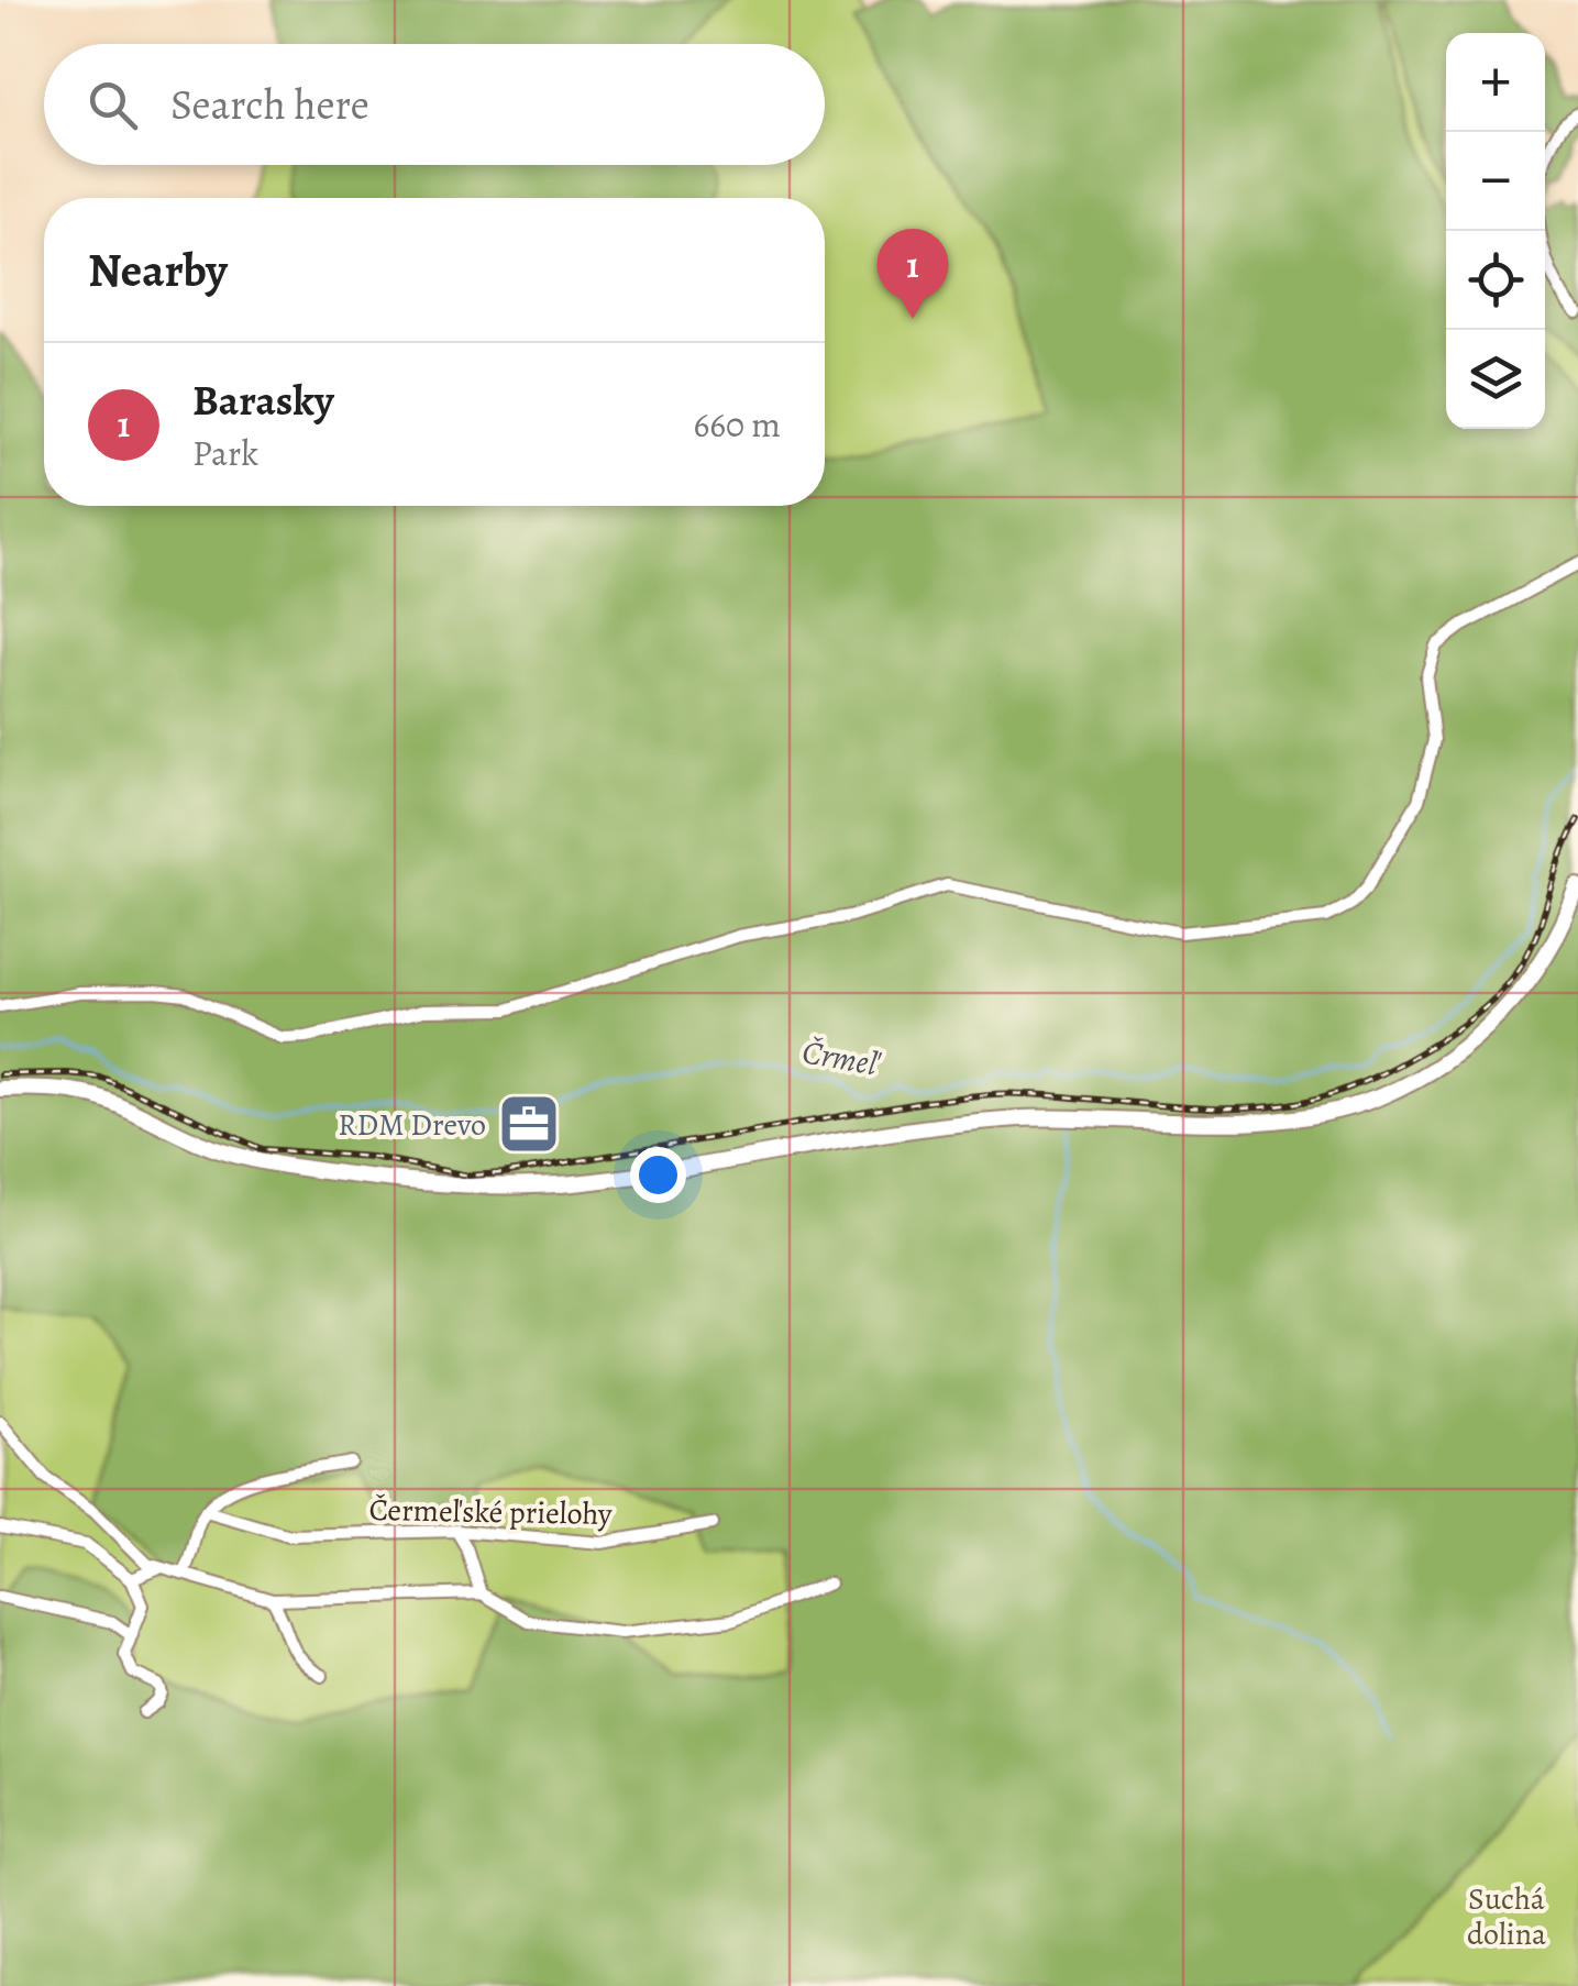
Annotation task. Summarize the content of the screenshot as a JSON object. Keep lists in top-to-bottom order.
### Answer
{
  "streets": {
    "street": ["Čermeľské prielohy"]
  },
  "water": ["Črmeľ"],
  "parks": ["Suchá dolina"],
  "places": {
    "office": ["RDM Drevo"]
  },
  "page": {
    "map_buttons": ["+", "−"],
    "search": "Search here",
    "heading": "Nearby",
    "pins": "1",
    "list": [
      {
        "mark": "1",
        "name": "Barasky",
        "note": "Park",
        "value": "660 m"
      }
    ]
  }
}
